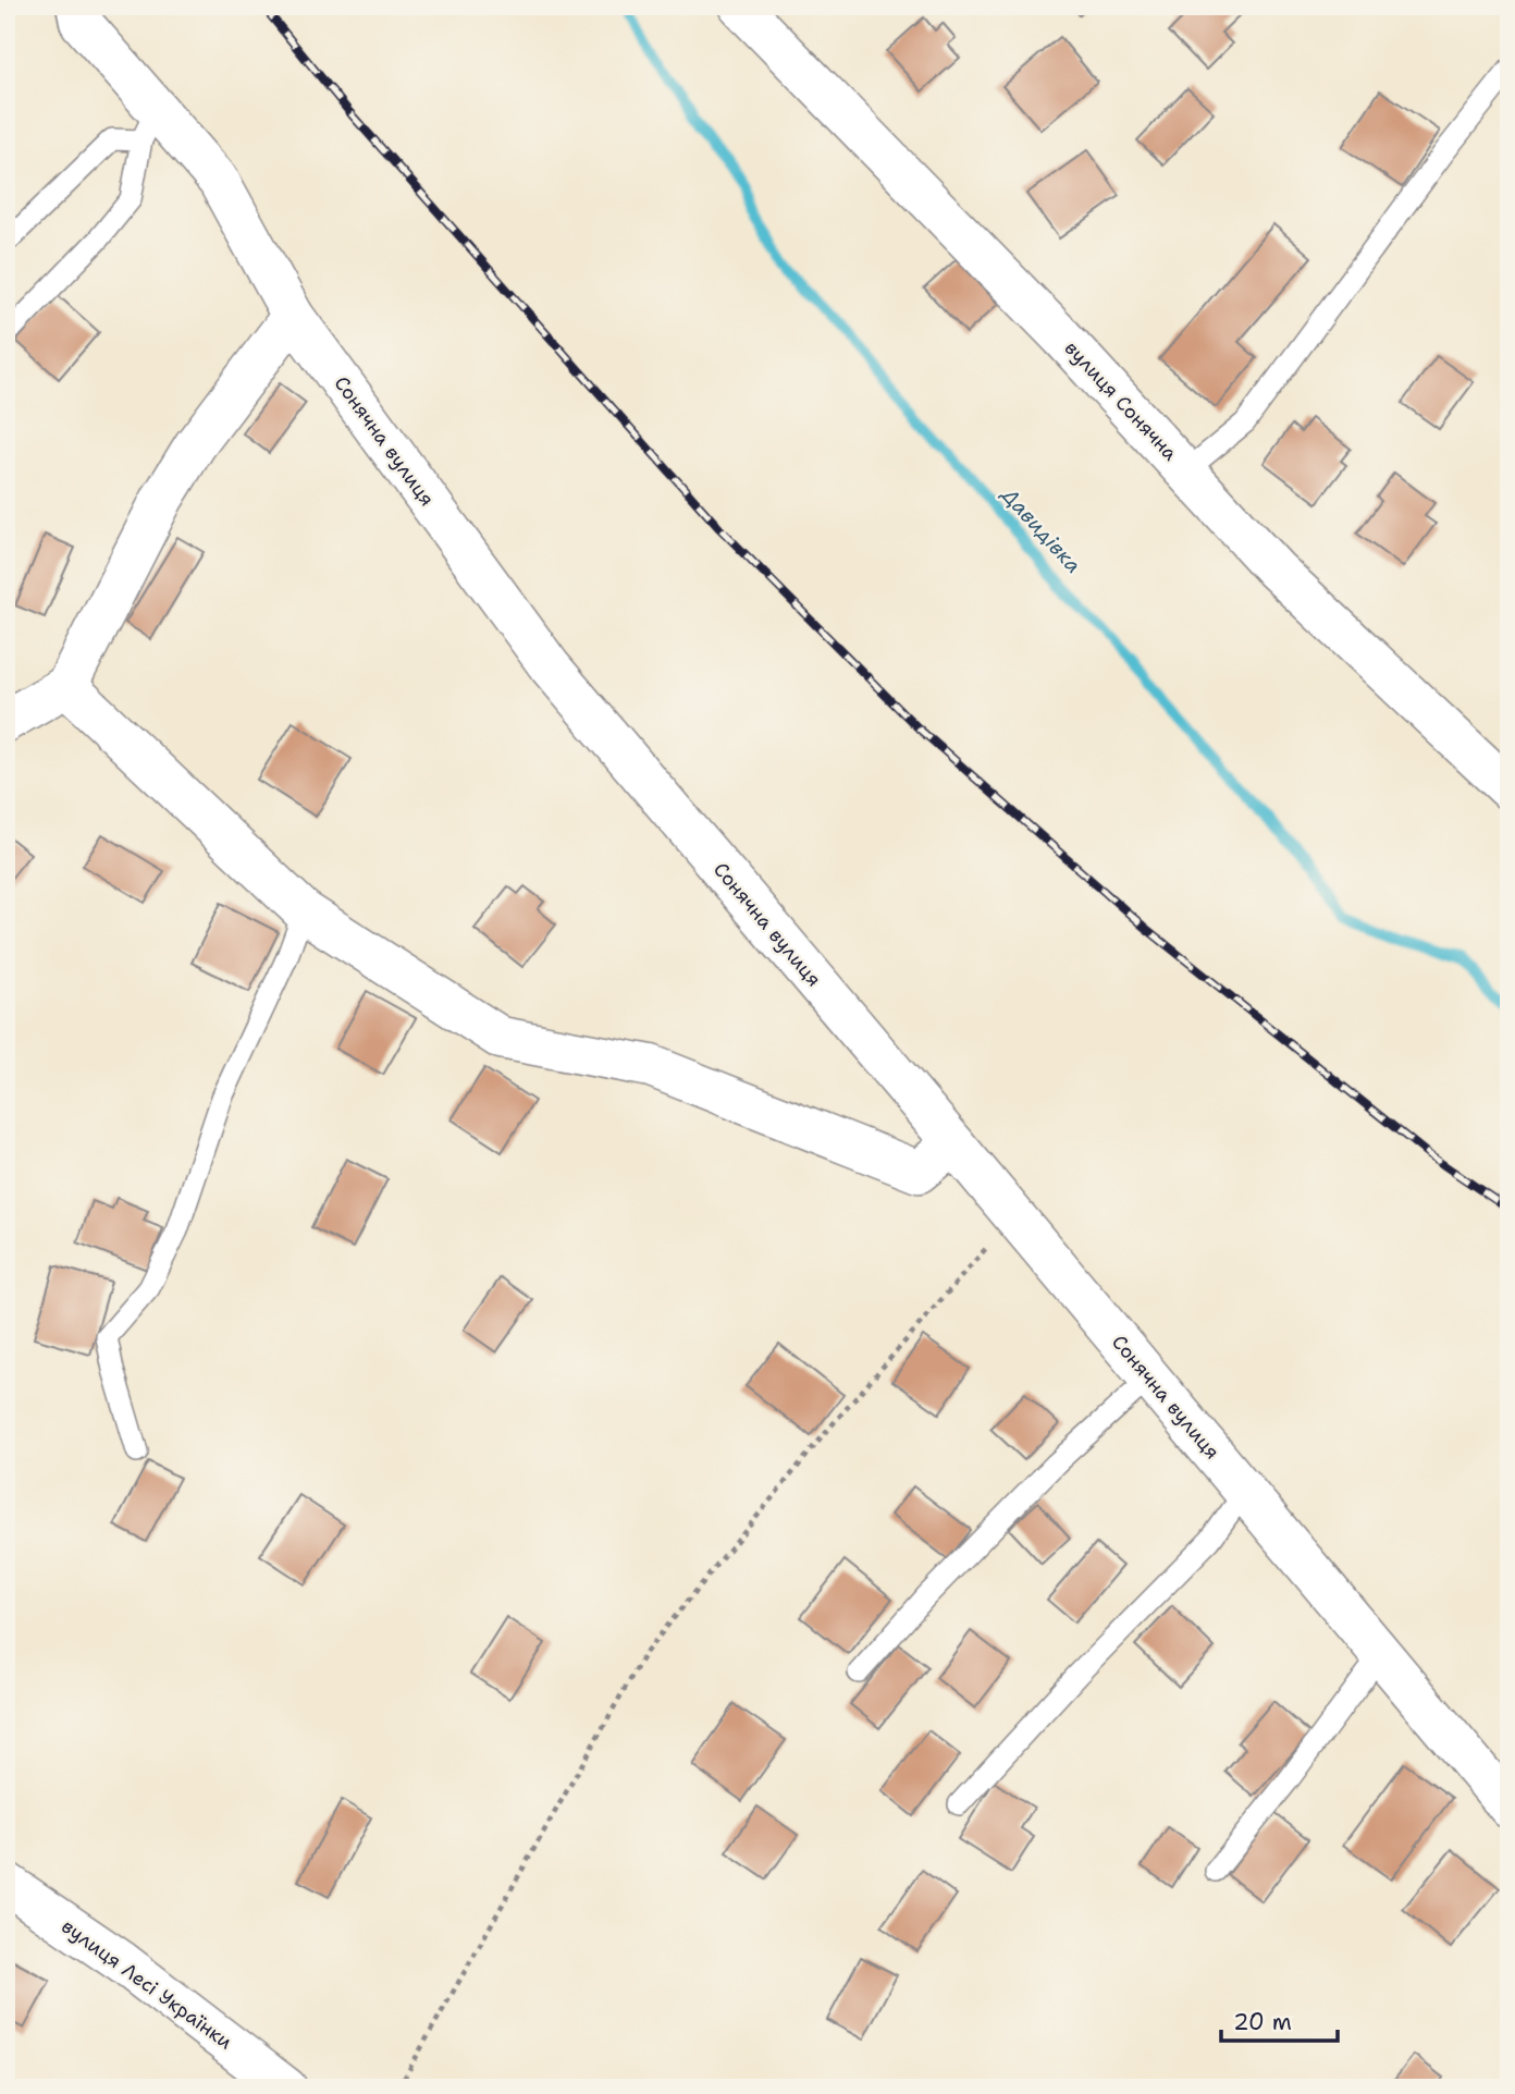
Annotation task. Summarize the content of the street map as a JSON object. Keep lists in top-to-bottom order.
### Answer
{
  "streets": {
    "street": ["вулиця Сонячна", "Сонячна вулиця", "вулиця Лесі Українки"]
  },
  "water": ["Давидівка"],
  "scale_bar": "20 m"
}
